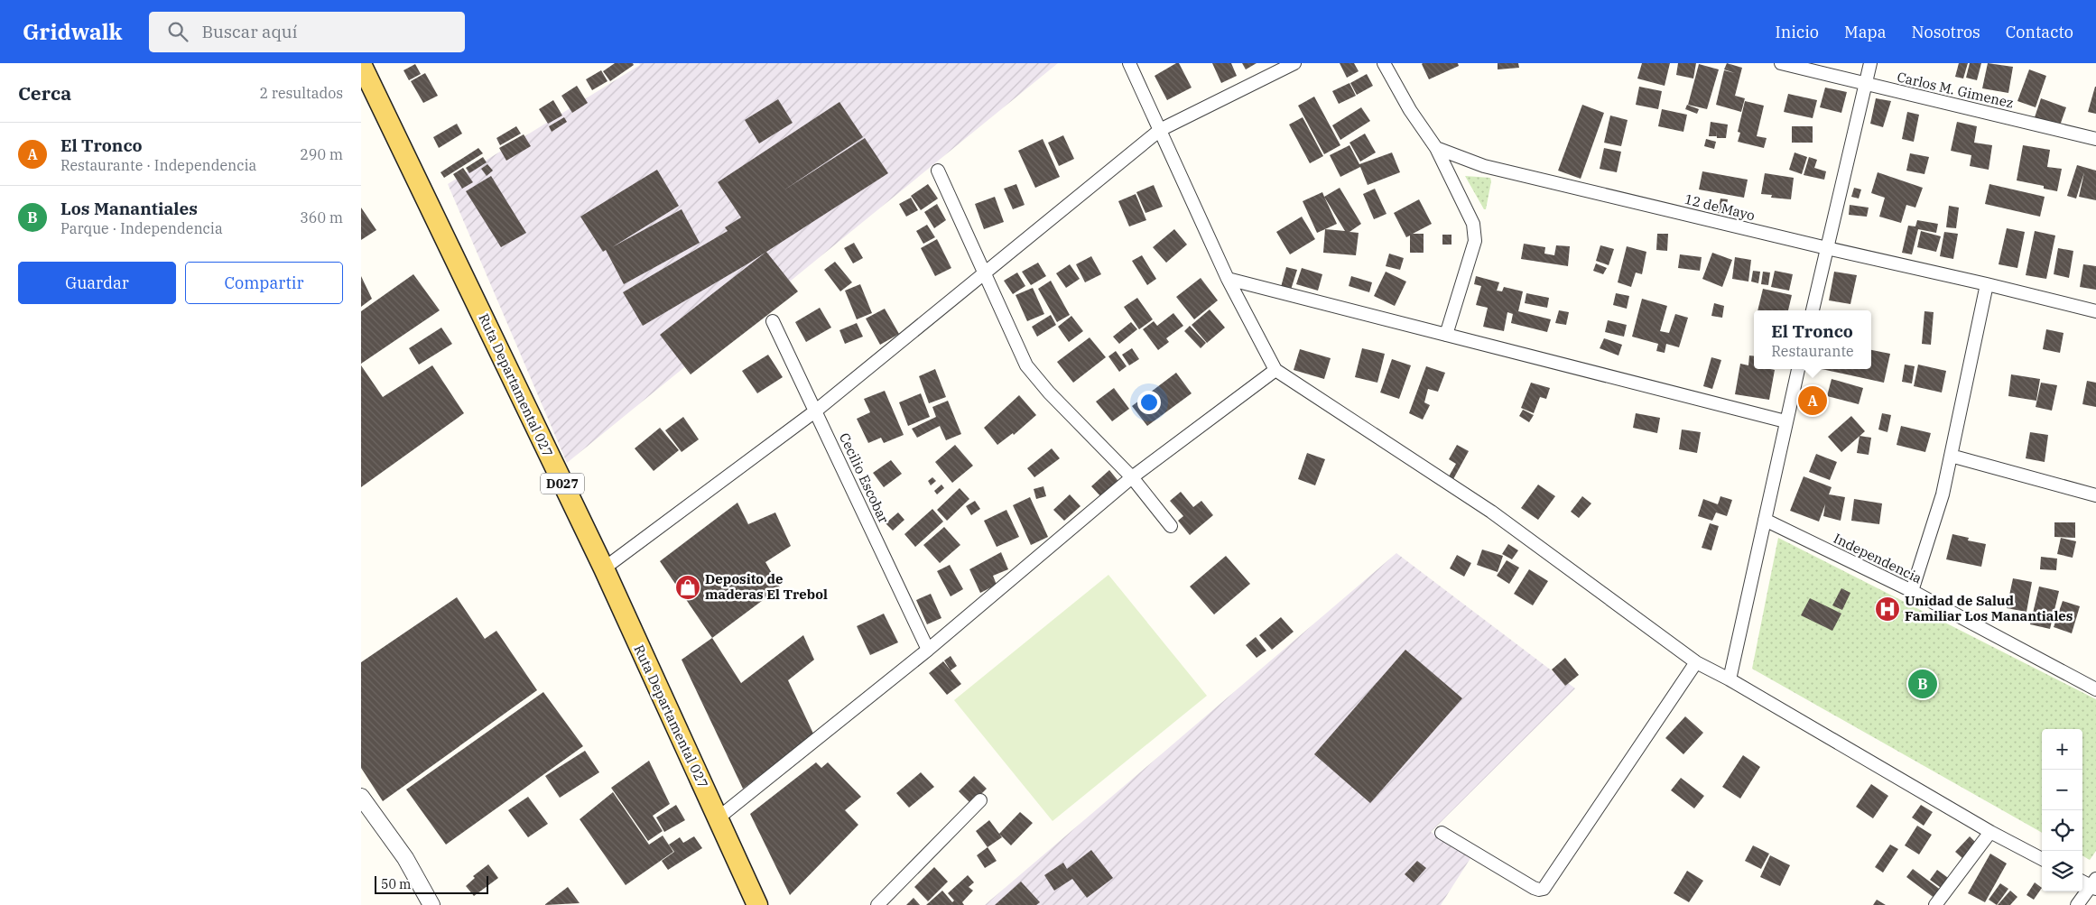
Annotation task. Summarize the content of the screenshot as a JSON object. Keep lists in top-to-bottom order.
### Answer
{
  "streets": {
    "main road": ["Ruta Departamental 027", "D027"],
    "street": [
      "Carlos M. Gimenez",
      "12 de Mayo",
      "Cecilio Escobar",
      "Independencia"
    ]
  },
  "places": {
    "shop": ["Deposito de maderas El Trebol"],
    "hospital": ["Unidad de Salud Familiar Los Manantiales"]
  },
  "scale_bar": "50 m",
  "page": {
    "header": "Gridwalk",
    "search": "Buscar aquí",
    "nav": [
      "Inicio",
      "Mapa",
      "Nosotros",
      "Contacto"
    ],
    "heading": ["Cerca", "2 resultados"],
    "list": [
      {
        "mark": "A",
        "name": "El Tronco",
        "note": "Restaurante · Independencia",
        "value": "290 m"
      },
      {
        "mark": "B",
        "name": "Los Manantiales",
        "note": "Parque · Independencia",
        "value": "360 m"
      }
    ],
    "buttons": ["Guardar", "Compartir"],
    "popup": ["El Tronco", "Restaurante"],
    "pins": ["A", "B"],
    "map_buttons": ["+", "−"],
    "scale": "50 m"
  }
}
